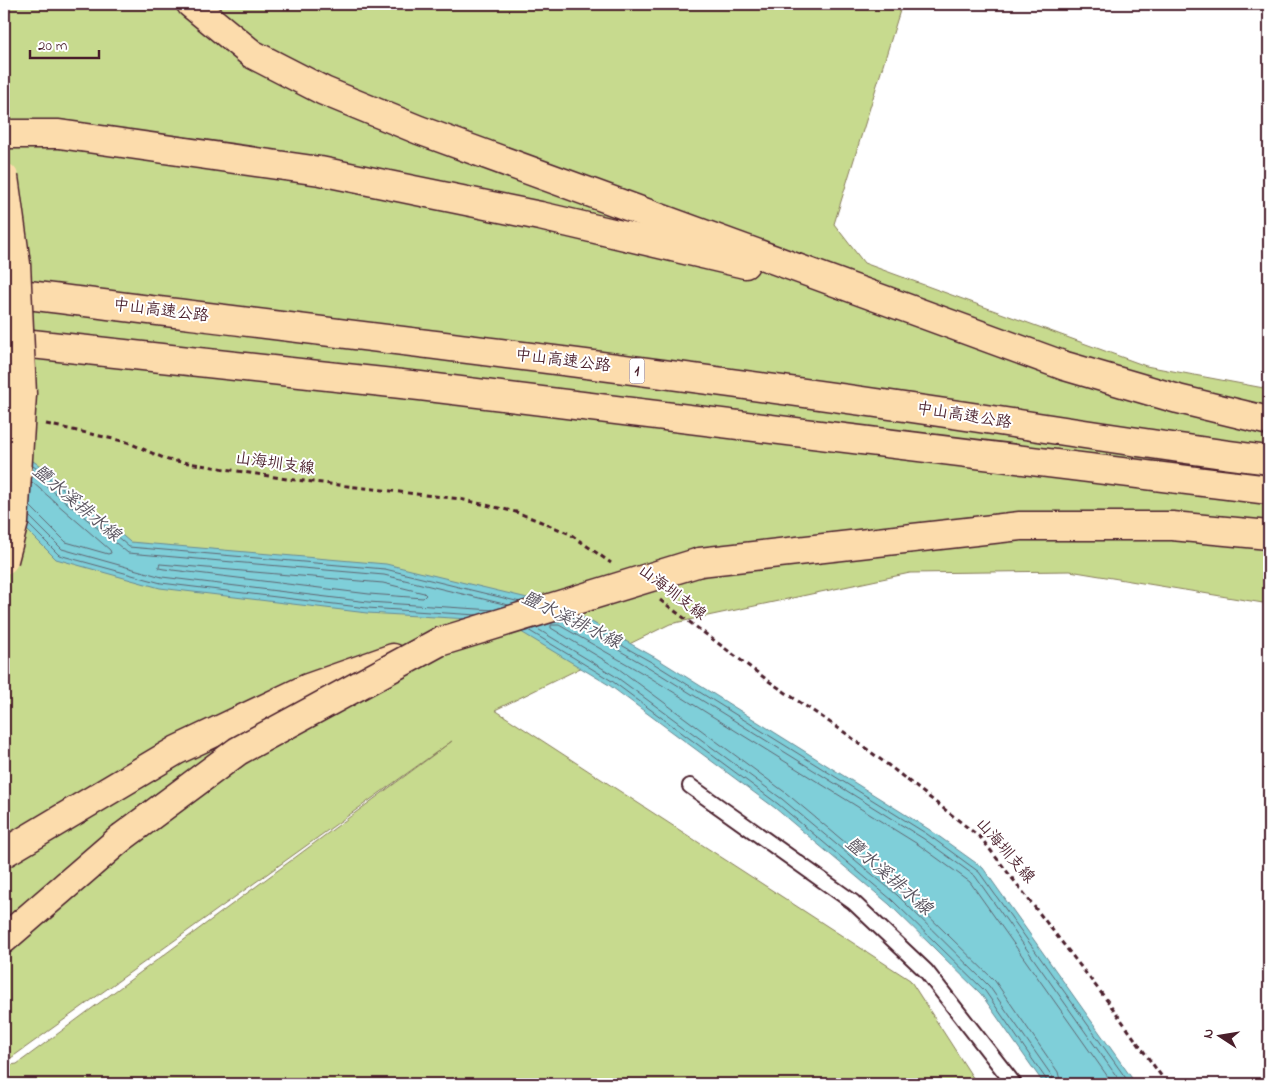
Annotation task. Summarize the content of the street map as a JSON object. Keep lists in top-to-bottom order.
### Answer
{
  "streets": {
    "highway": ["中山高速公路", "1"],
    "path": ["山海圳支線"]
  },
  "water": ["鹽水溪排水線"],
  "scale_bar": "20 m",
  "north": "left"
}
